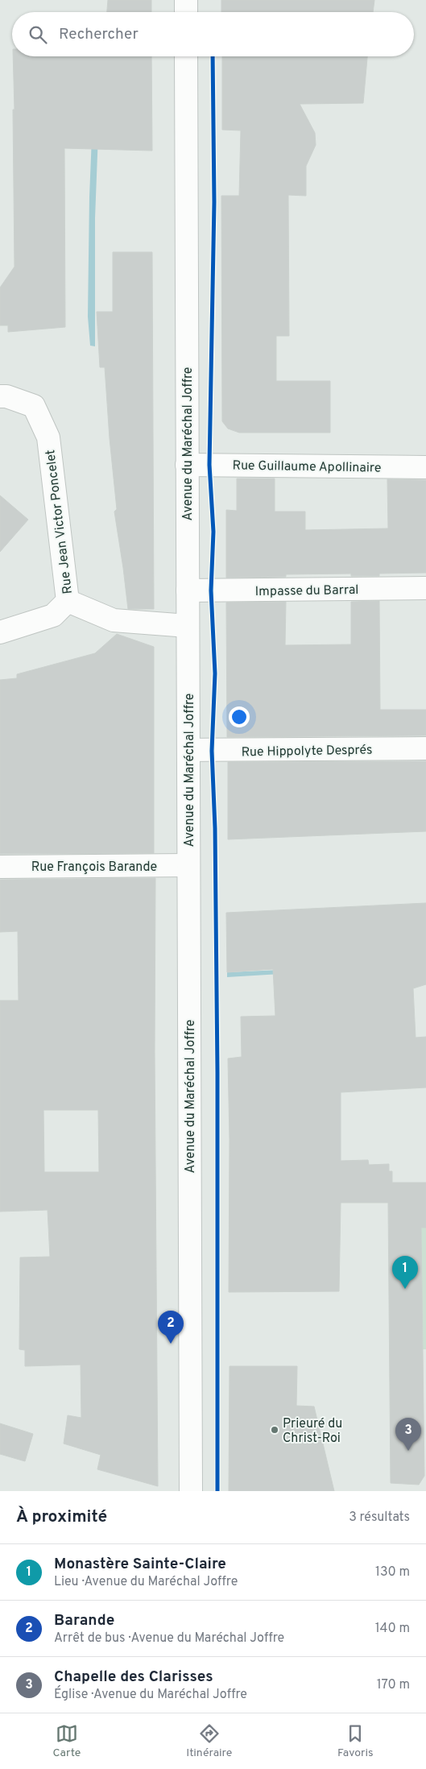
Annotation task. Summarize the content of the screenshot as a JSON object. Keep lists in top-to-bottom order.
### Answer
{
  "streets": {
    "main road": [
      "Avenue du Maréchal Joffre",
      "Rue Guillaume Apollinaire",
      "Rue Jean Victor Poncelet",
      "Impasse du Barral",
      "Rue Hippolyte Després",
      "Rue François Barande"
    ]
  },
  "crossings": [
    ["Avenue du Maréchal Joffre", "Rue Guillaume Apollinaire"],
    ["Avenue du Maréchal Joffre", "Impasse du Barral"],
    ["Avenue du Maréchal Joffre", "Rue Hippolyte Després"],
    ["Avenue du Maréchal Joffre", "Rue François Barande"]
  ],
  "places": ["Prieuré du Christ-Roi"],
  "page": {
    "search": "Rechercher",
    "pins": ["1", "2", "3"],
    "heading": ["À proximité", "3 résultats"],
    "list": [
      {
        "mark": "1",
        "name": "Monastère Sainte-Claire",
        "note": "Lieu · Avenue du Maréchal Joffre",
        "value": "130 m"
      },
      {
        "mark": "2",
        "name": "Barande",
        "note": "Arrêt de bus · Avenue du Maréchal Joffre",
        "value": "140 m"
      },
      {
        "mark": "3",
        "name": "Chapelle des Clarisses",
        "note": "Église · Avenue du Maréchal Joffre",
        "value": "170 m"
      }
    ],
    "nav": ["Carte", "Itinéraire", "Favoris"]
  }
}
